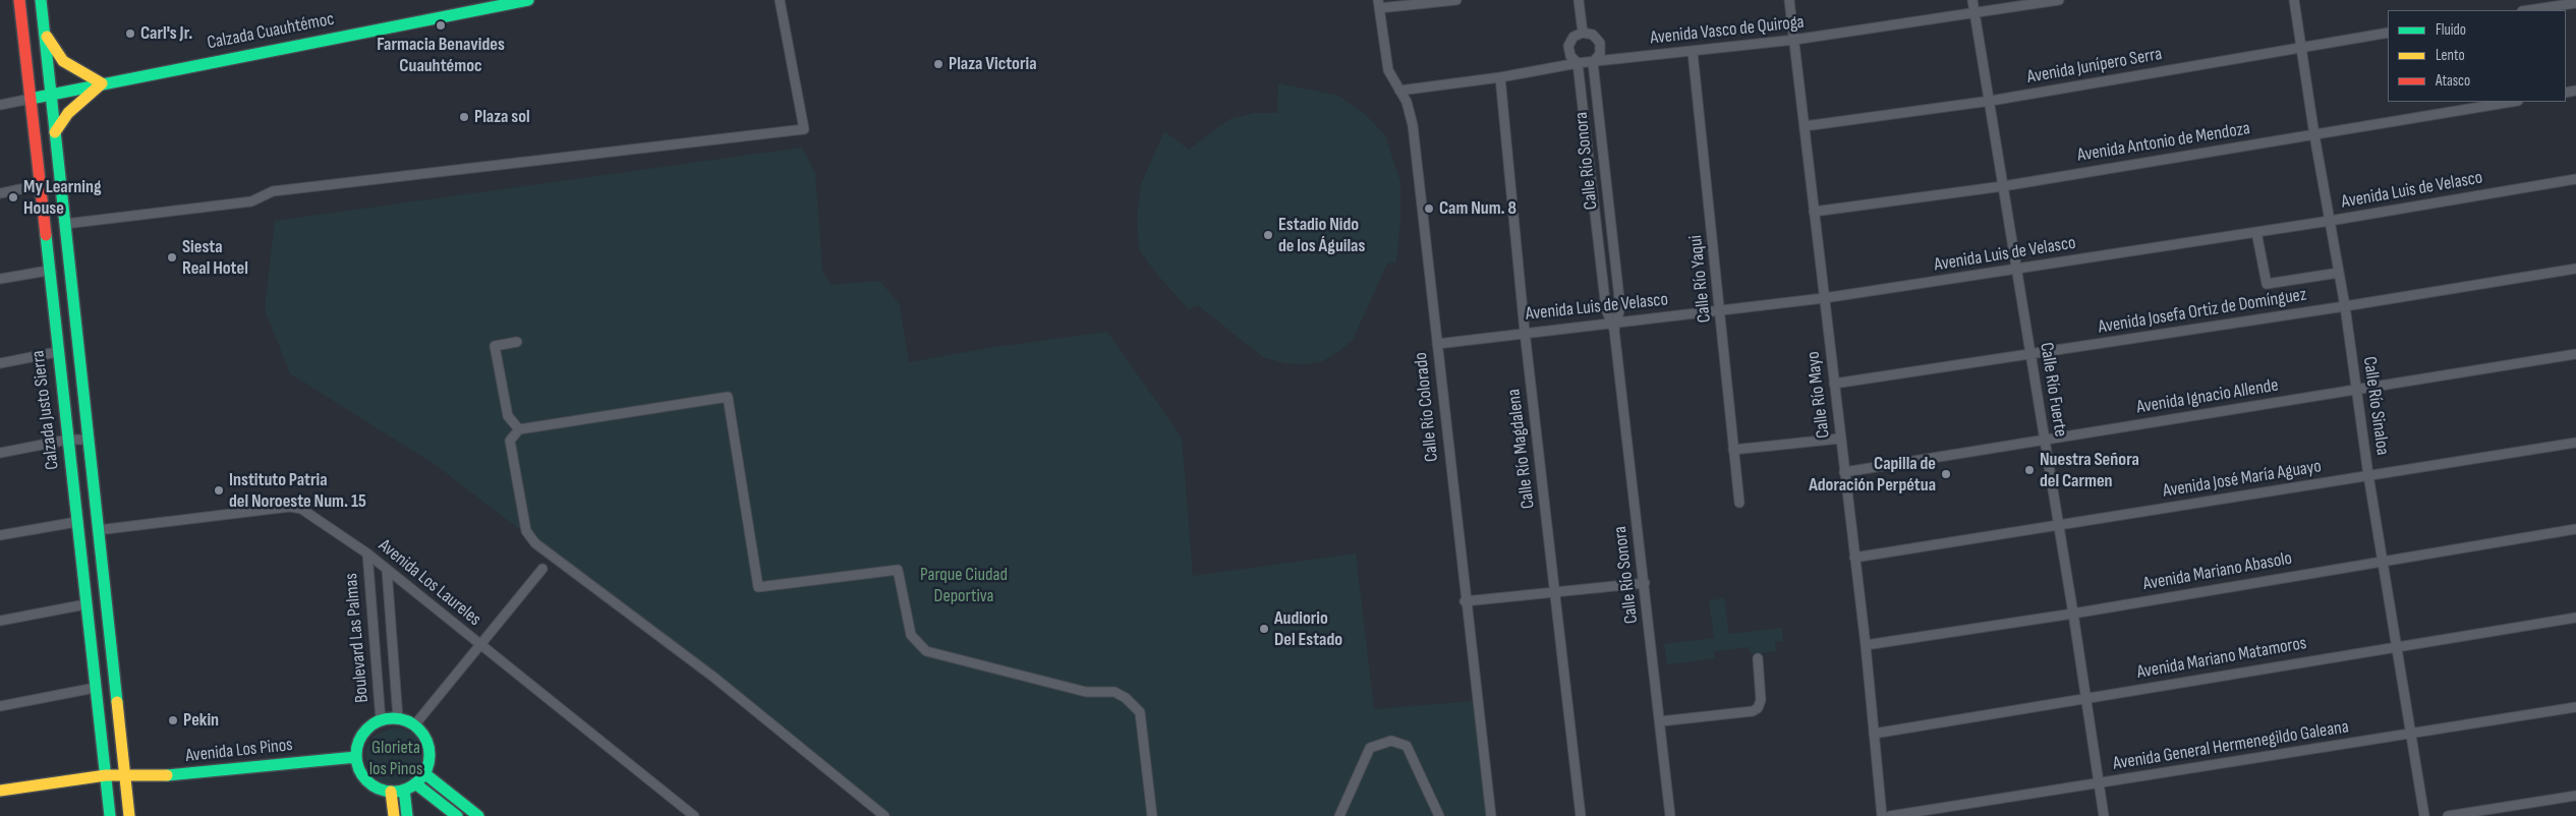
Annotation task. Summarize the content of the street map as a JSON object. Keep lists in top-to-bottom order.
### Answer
{
  "streets": {
    "main road": ["Calzada Cuauhtémoc", "Calzada Justo Sierra", "Avenida Los Pinos"],
    "street": [
      "Avenida Vasco de Quiroga",
      "Avenida Junípero Serra",
      "Avenida Antonio de Mendoza",
      "Calle Río Sonora",
      "Avenida Luis de Velasco",
      "Calle Río Yaqui",
      "Avenida Josefa Ortiz de Domínguez",
      "Calle Río Fuerte",
      "Calle Río Mayo",
      "Avenida Ignacio Allende",
      "Calle Río Sinaloa",
      "Calle Río Colorado",
      "Calle Río Magdalena",
      "Avenida José María Aguayo",
      "Avenida Mariano Abasolo",
      "Avenida Los Laureles",
      "Boulevard Las Palmas",
      "Avenida Mariano Matamoros",
      "Avenida General Hermenegildo Galeana"
    ]
  },
  "crossings": [
    ["Avenida Vasco de Quiroga", "Calle Río Sonora"],
    ["Avenida Vasco de Quiroga", "Calle Río Yaqui"],
    ["Avenida Vasco de Quiroga", "Calle Río Fuerte"],
    ["Avenida Vasco de Quiroga", "Calle Río Mayo"],
    ["Avenida Vasco de Quiroga", "Calle Río Colorado"],
    ["Avenida Vasco de Quiroga", "Calle Río Magdalena"],
    ["Calzada Cuauhtémoc", "Calzada Justo Sierra"],
    ["Avenida Junípero Serra", "Calle Río Fuerte"],
    ["Avenida Junípero Serra", "Calle Río Mayo"],
    ["Avenida Junípero Serra", "Calle Río Sinaloa"],
    ["Avenida Antonio de Mendoza", "Calle Río Fuerte"],
    ["Avenida Antonio de Mendoza", "Calle Río Mayo"],
    ["Avenida Antonio de Mendoza", "Calle Río Sinaloa"],
    ["Calle Río Sonora", "Avenida Luis de Velasco"],
    ["Avenida Luis de Velasco", "Calle Río Yaqui"],
    ["Avenida Luis de Velasco", "Calle Río Fuerte"],
    ["Avenida Luis de Velasco", "Calle Río Mayo"],
    ["Avenida Luis de Velasco", "Calle Río Sinaloa"],
    ["Avenida Luis de Velasco", "Calle Río Colorado"],
    ["Avenida Luis de Velasco", "Calle Río Magdalena"],
    ["Avenida Josefa Ortiz de Domínguez", "Calle Río Fuerte"],
    ["Avenida Josefa Ortiz de Domínguez", "Calle Río Mayo"],
    ["Avenida Josefa Ortiz de Domínguez", "Calle Río Sinaloa"],
    ["Calle Río Fuerte", "Avenida Ignacio Allende"],
    ["Calle Río Fuerte", "Avenida José María Aguayo"],
    ["Calle Río Fuerte", "Avenida Mariano Abasolo"],
    ["Calle Río Fuerte", "Avenida Mariano Matamoros"],
    ["Calle Río Fuerte", "Avenida General Hermenegildo Galeana"],
    ["Calle Río Mayo", "Avenida Ignacio Allende"],
    ["Calle Río Mayo", "Avenida José María Aguayo"],
    ["Calle Río Mayo", "Avenida Mariano Abasolo"],
    ["Calle Río Mayo", "Avenida Mariano Matamoros"],
    ["Avenida Ignacio Allende", "Calle Río Sinaloa"],
    ["Calle Río Sinaloa", "Avenida José María Aguayo"],
    ["Calle Río Sinaloa", "Avenida Mariano Abasolo"],
    ["Calle Río Sinaloa", "Avenida Mariano Matamoros"],
    ["Calle Río Sinaloa", "Avenida General Hermenegildo Galeana"],
    ["Calzada Justo Sierra", "Avenida Los Pinos"],
    ["Avenida Los Laureles", "Boulevard Las Palmas"],
    ["Boulevard Las Palmas", "Avenida Los Pinos"]
  ],
  "parks": ["Parque Ciudad Deportiva", "Glorieta los Pinos"],
  "places": [
    "Farmacia Benavides Cuauhtémoc",
    "Carl's Jr.",
    "Plaza Victoria",
    "Plaza sol",
    "My Learning House",
    "Cam Num. 8",
    "Estadio Nido de los Águilas",
    "Siesta Real Hotel",
    "Nuestra Señora del Carmen",
    "Capilla de Adoración Perpétua",
    "Instituto Patria del Noroeste Num. 15",
    "Audiorio Del Estado",
    "Pekin"
  ],
  "legend": ["Fluido", "Lento", "Atasco"]
}
